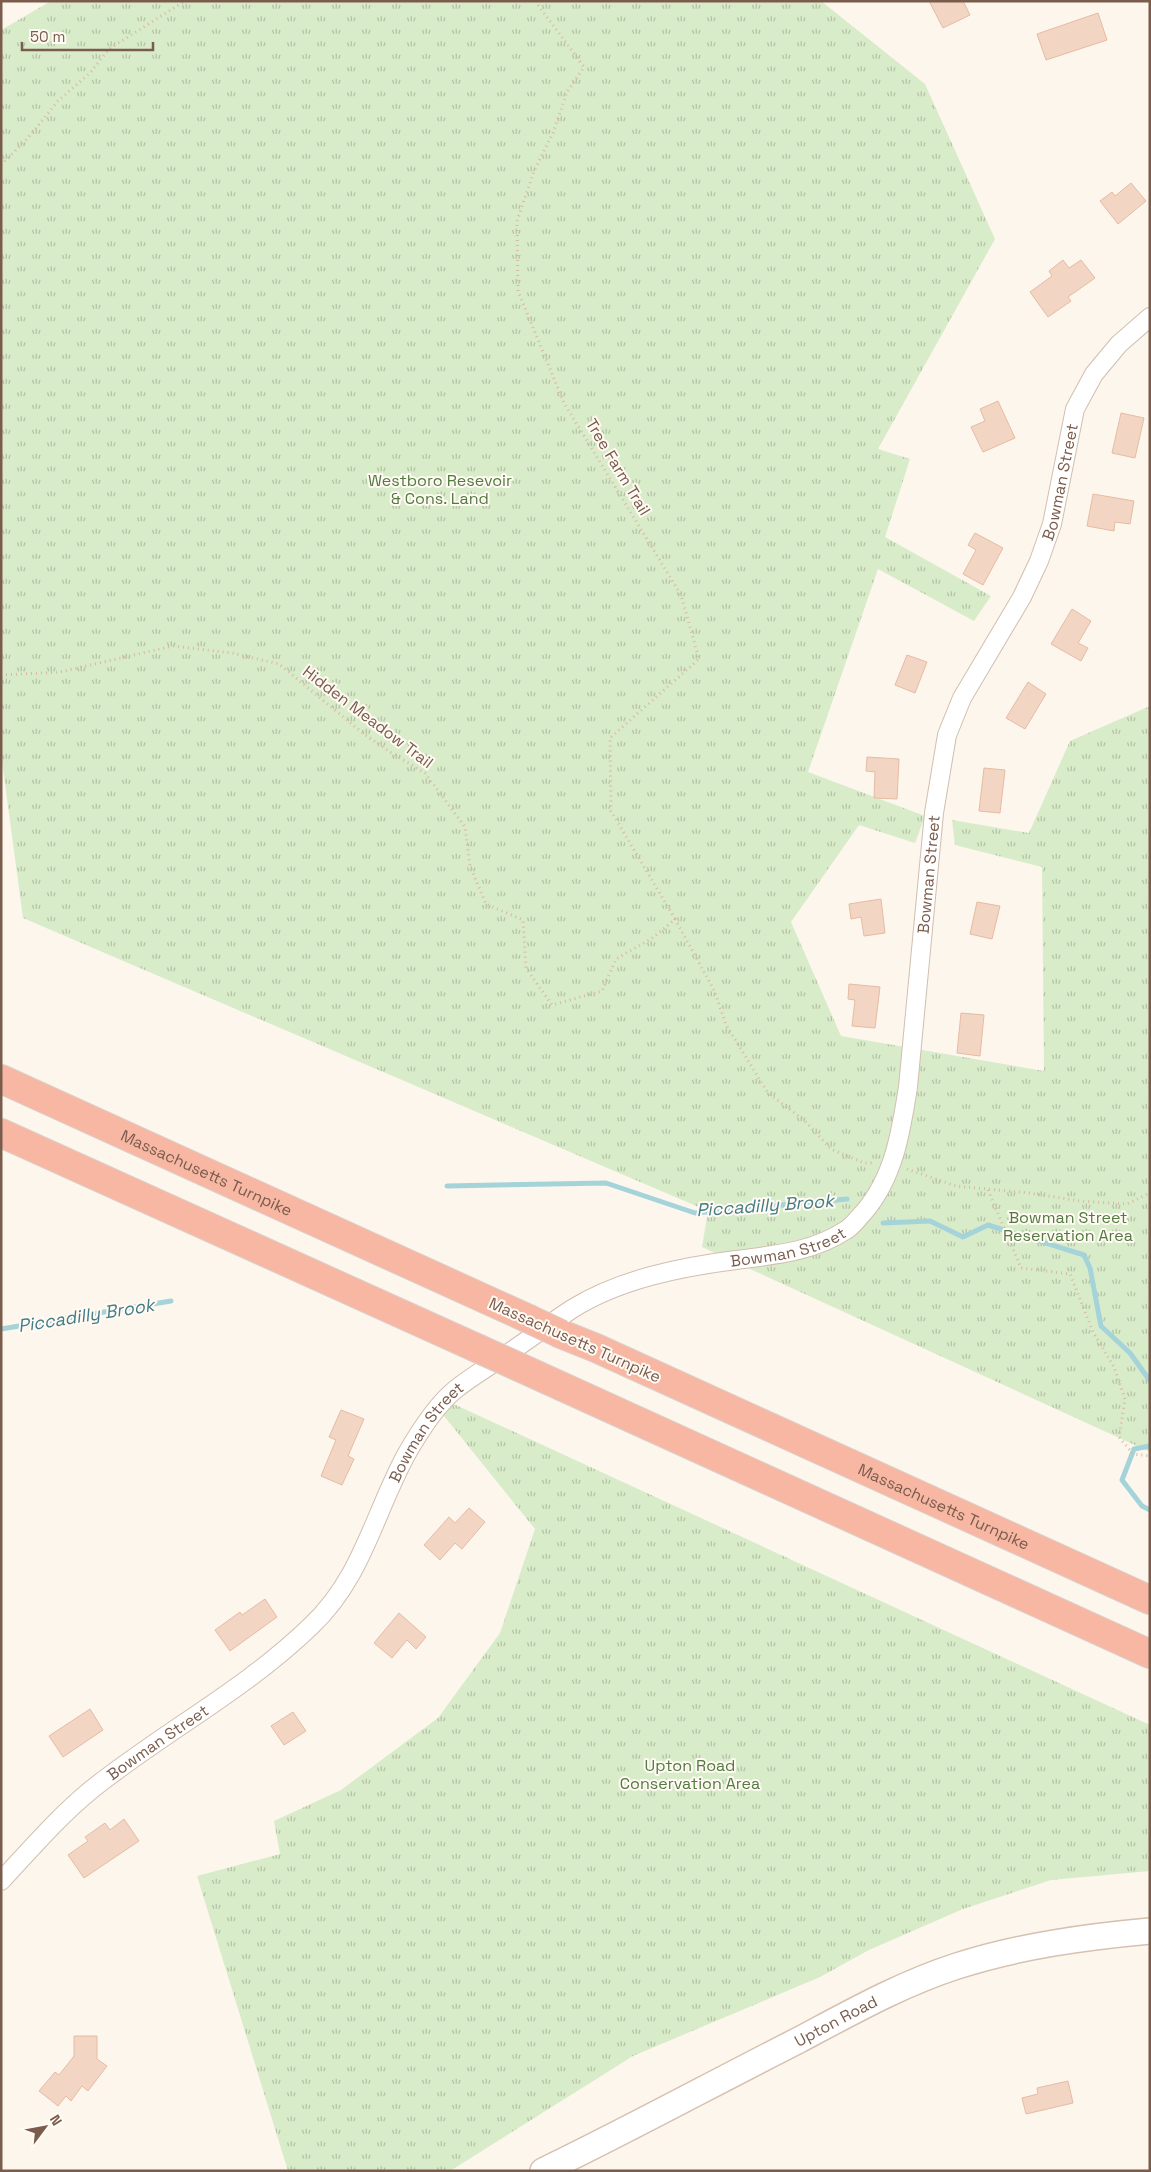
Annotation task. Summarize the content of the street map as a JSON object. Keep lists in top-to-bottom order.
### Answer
{
  "streets": {
    "highway": ["Massachusetts Turnpike"],
    "main road": ["Upton Road"],
    "street": ["Bowman Street"],
    "path": ["Tree Farm Trail", "Hidden Meadow Trail"]
  },
  "crossings": [
    ["Tree Farm Trail", "Hidden Meadow Trail"]
  ],
  "water": ["Piccadilly Brook"],
  "parks": ["Westboro Resevoir & Cons. Land", "Bowman Street Reservation Area", "Upton Road Conservation Area"],
  "scale_bar": "50 m",
  "north": "top right"
}
